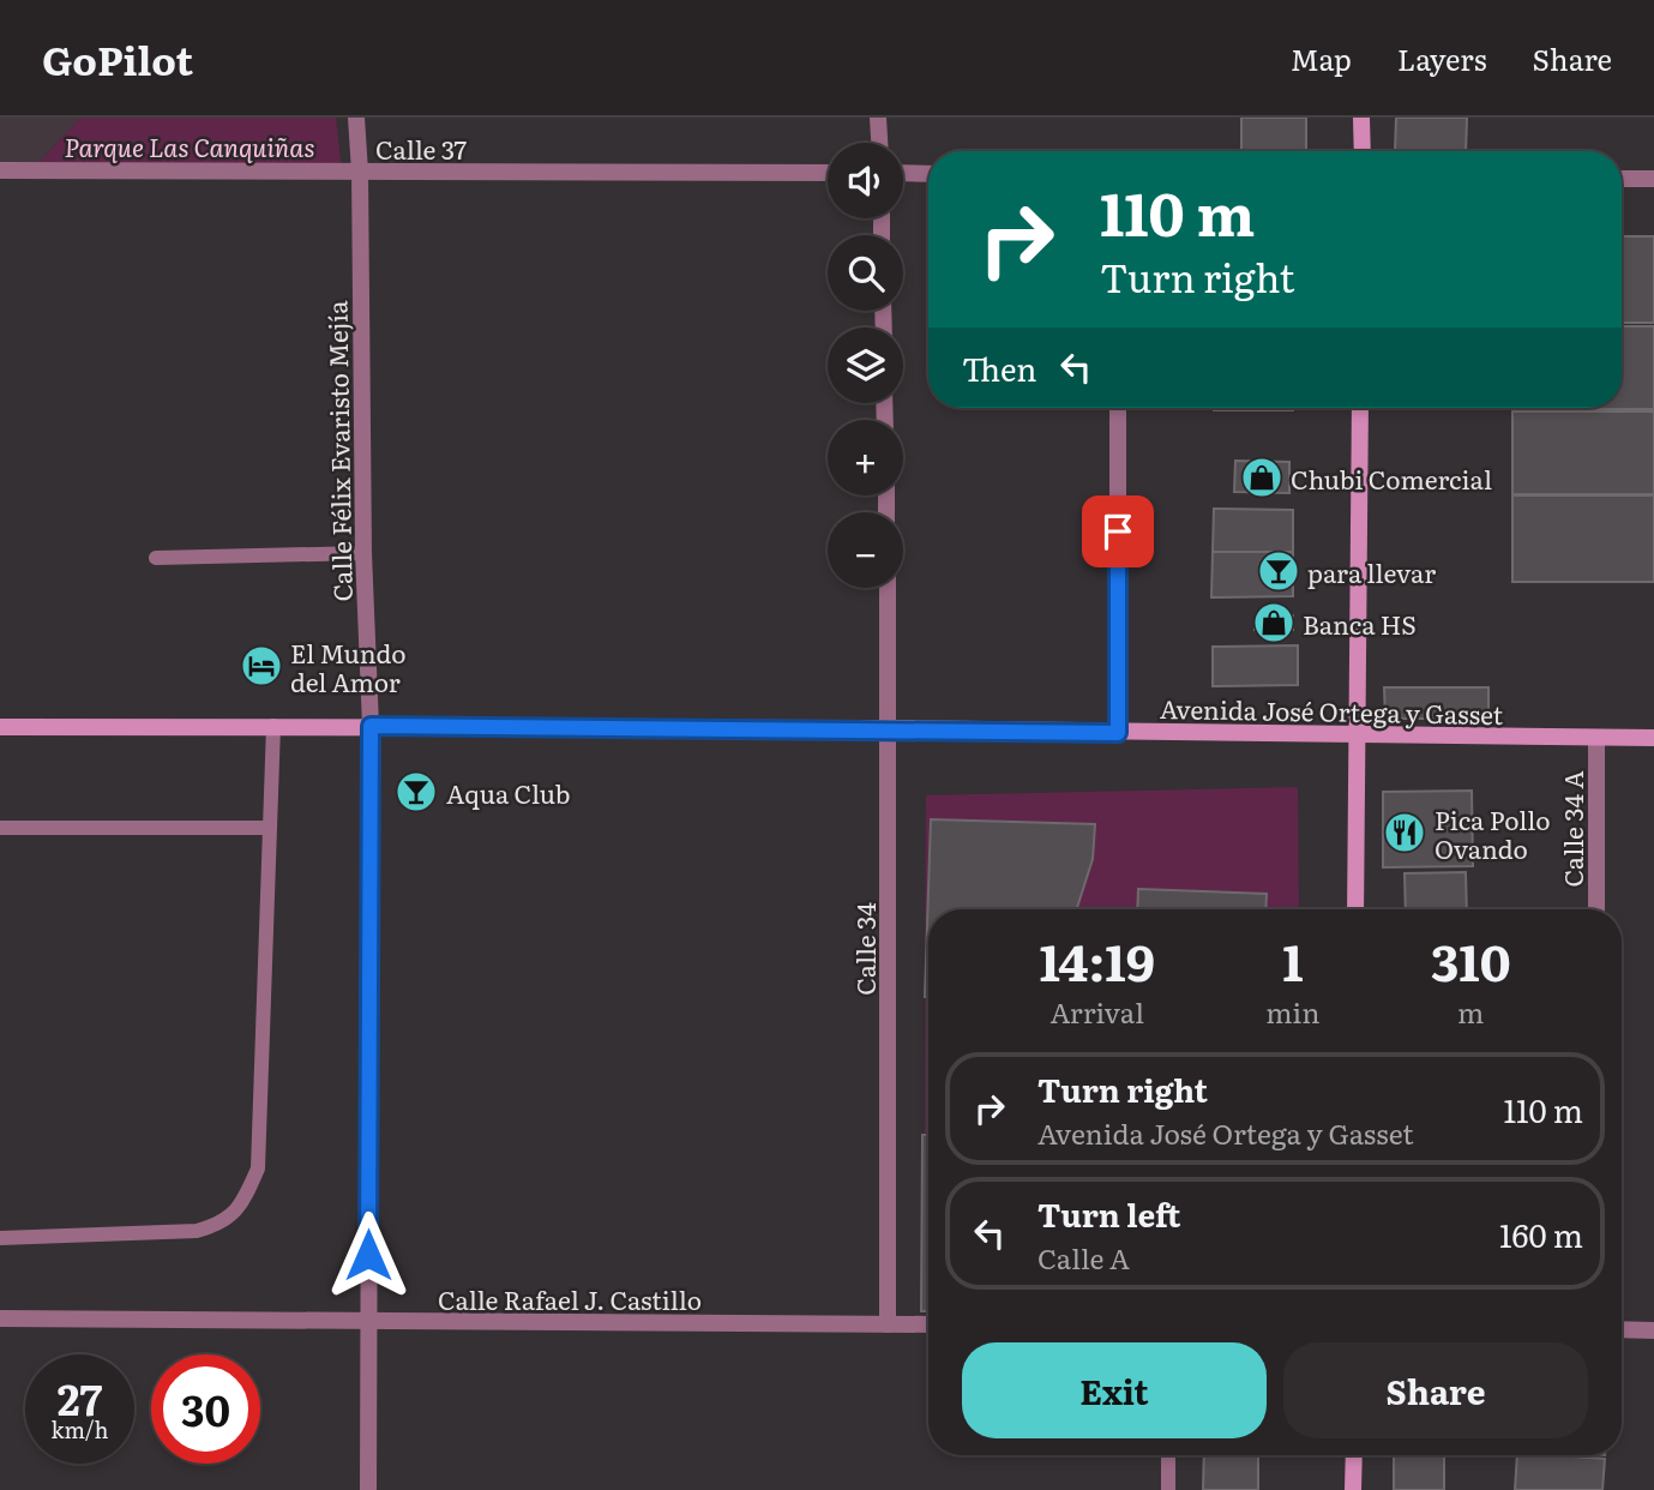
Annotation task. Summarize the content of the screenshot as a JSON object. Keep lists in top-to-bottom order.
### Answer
{
  "streets": {
    "main road": ["Avenida José Ortega y Gasset"],
    "street": [
      "Calle 37",
      "Calle Félix Evaristo Mejía",
      "Calle 34 A",
      "Calle 34",
      "Calle Rafael J. Castillo"
    ]
  },
  "crossings": [
    ["Calle 37", "Calle Félix Evaristo Mejía"],
    ["Calle Félix Evaristo Mejía", "Avenida José Ortega y Gasset"],
    ["Calle Félix Evaristo Mejía", "Calle Rafael J. Castillo"],
    ["Avenida José Ortega y Gasset", "Calle 34 A"],
    ["Avenida José Ortega y Gasset", "Calle 34"],
    ["Calle 34", "Calle Rafael J. Castillo"]
  ],
  "parks": ["Parque Las Canquiñas"],
  "places": {
    "shop": ["Chubi Comercial", "Banca HS"],
    "bar": ["para llevar", "Aqua Club"],
    "hotel": ["El Mundo del Amor"],
    "restaurant": ["Pica Pollo Ovando"]
  },
  "page": {
    "header": "GoPilot",
    "nav": ["Map", "Layers", "Share"],
    "map_buttons": ["+", "−"],
    "turn": ["110 m", "Turn right"],
    "then": "Then",
    "eta": [
      "14:19",
      "Arrival",
      "1",
      "min",
      "310",
      "m"
    ],
    "list": [
      {
        "name": "Turn right",
        "note": "Avenida José Ortega y Gasset",
        "value": "110 m"
      },
      {
        "name": "Turn left",
        "note": "Calle A",
        "value": "160 m"
      }
    ],
    "buttons": ["Exit", "Share"],
    "speed": "27 km/h",
    "limit": "30"
  }
}
